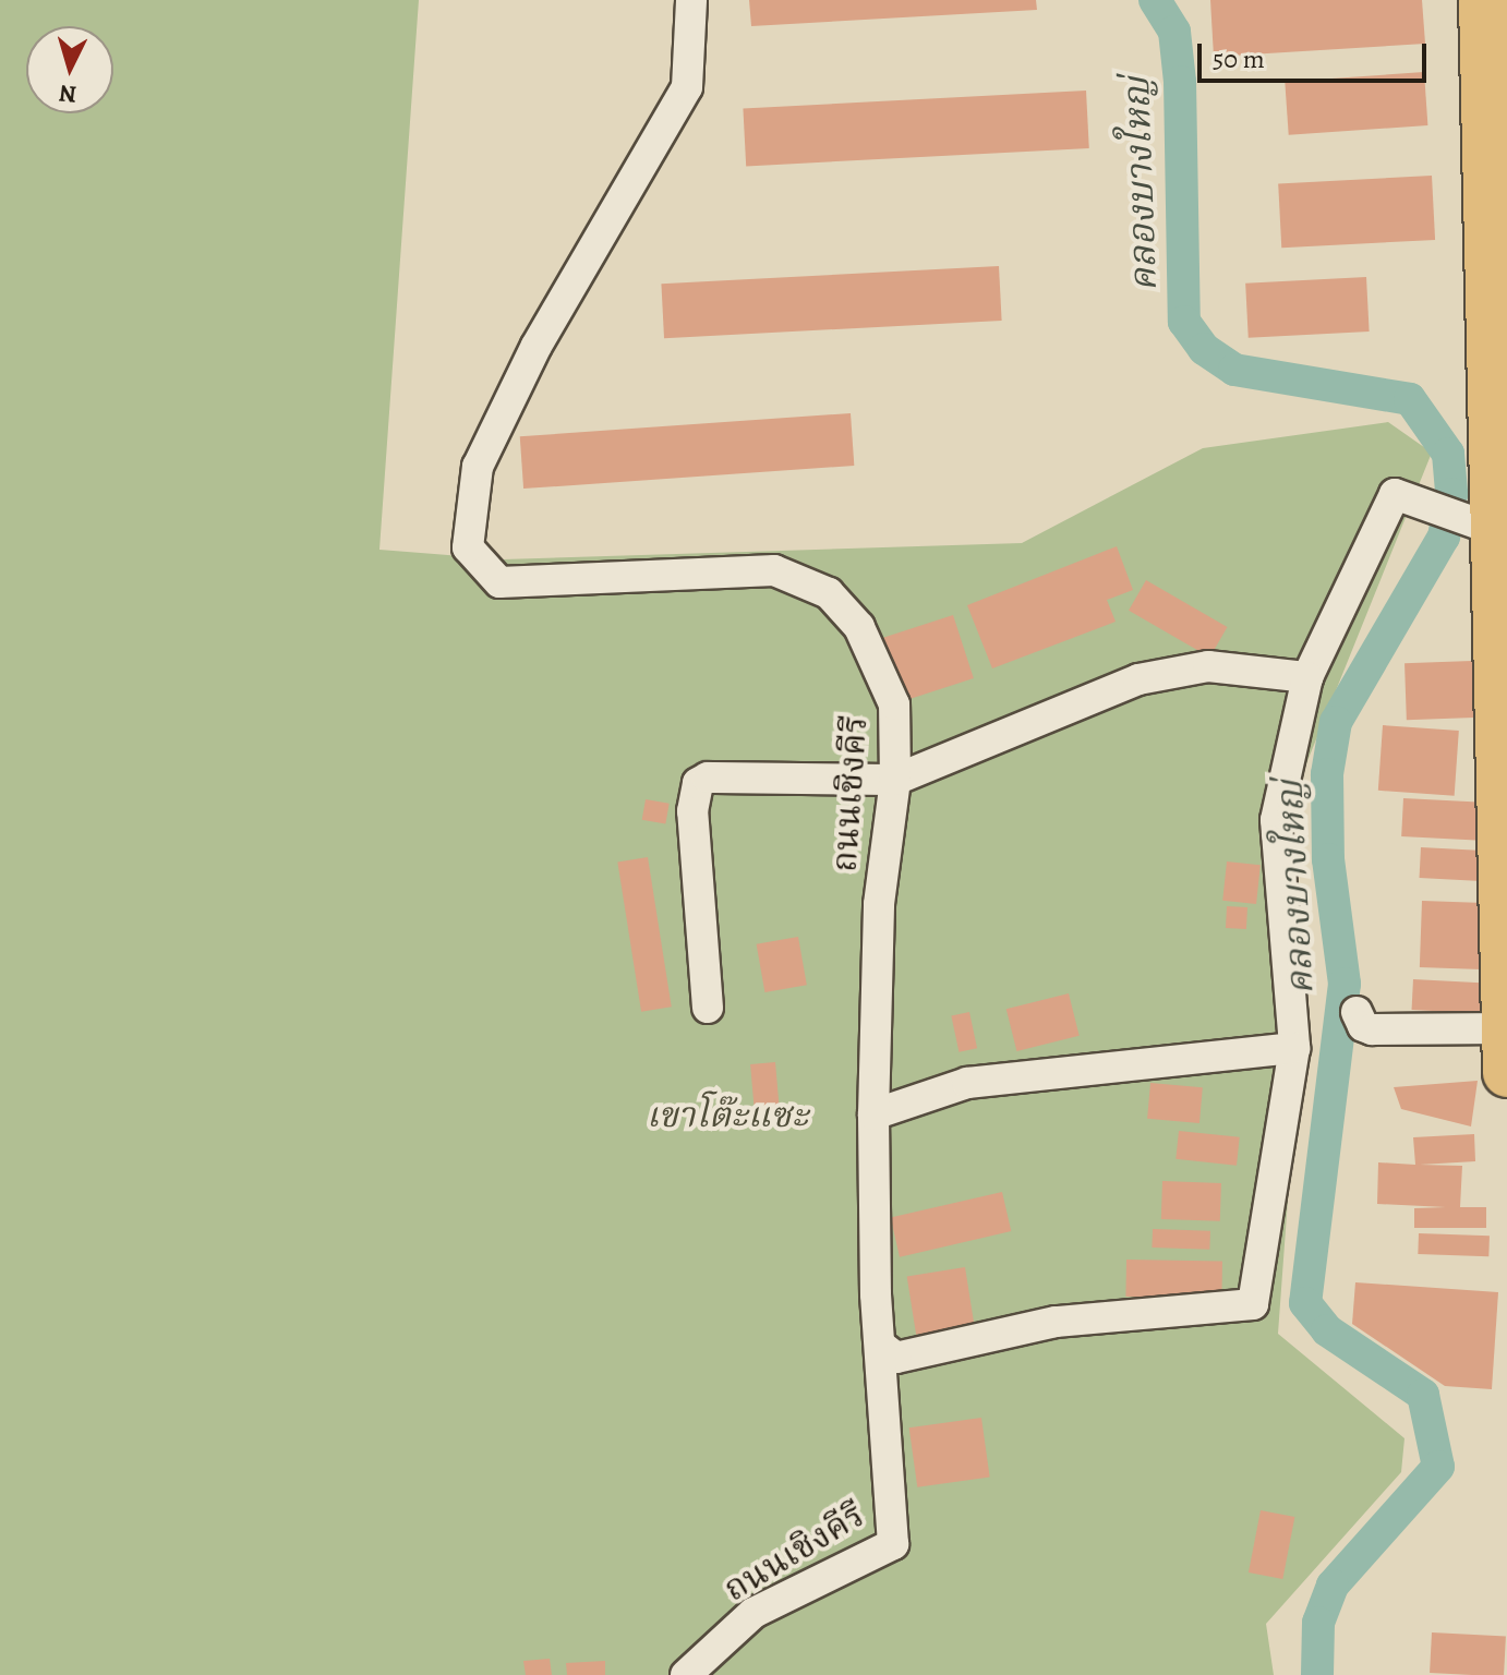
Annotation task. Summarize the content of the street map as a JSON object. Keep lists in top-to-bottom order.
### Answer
{
  "streets": {
    "street": ["ถนนเชิงคีรี"]
  },
  "water": ["คลองบางใหญ่"],
  "parks": ["เขาโต๊ะแซะ"],
  "scale_bar": "50 m",
  "north": "bottom"
}
